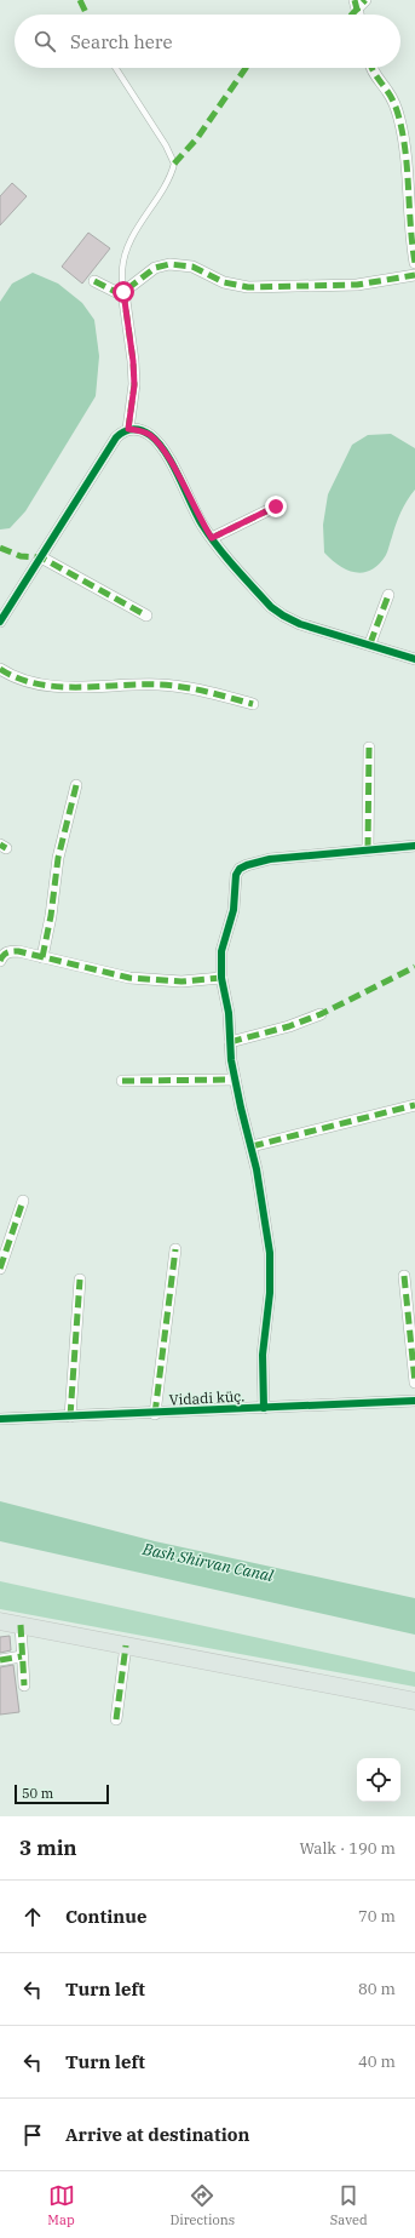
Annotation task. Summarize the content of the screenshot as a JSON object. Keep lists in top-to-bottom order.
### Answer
{
  "streets": {
    "street": ["Vidadi küç."]
  },
  "water": ["Bash Shirvan Canal"],
  "scale_bar": "50 m",
  "page": {
    "search": "Search here",
    "scale": "50 m",
    "heading": ["3 min", "Walk · 190 m"],
    "list": [
      ["Continue", "70 m"],
      ["Turn left", "80 m"],
      ["Turn left", "40 m"],
      "Arrive at destination"
    ],
    "nav": ["Map", "Directions", "Saved"]
  }
}
